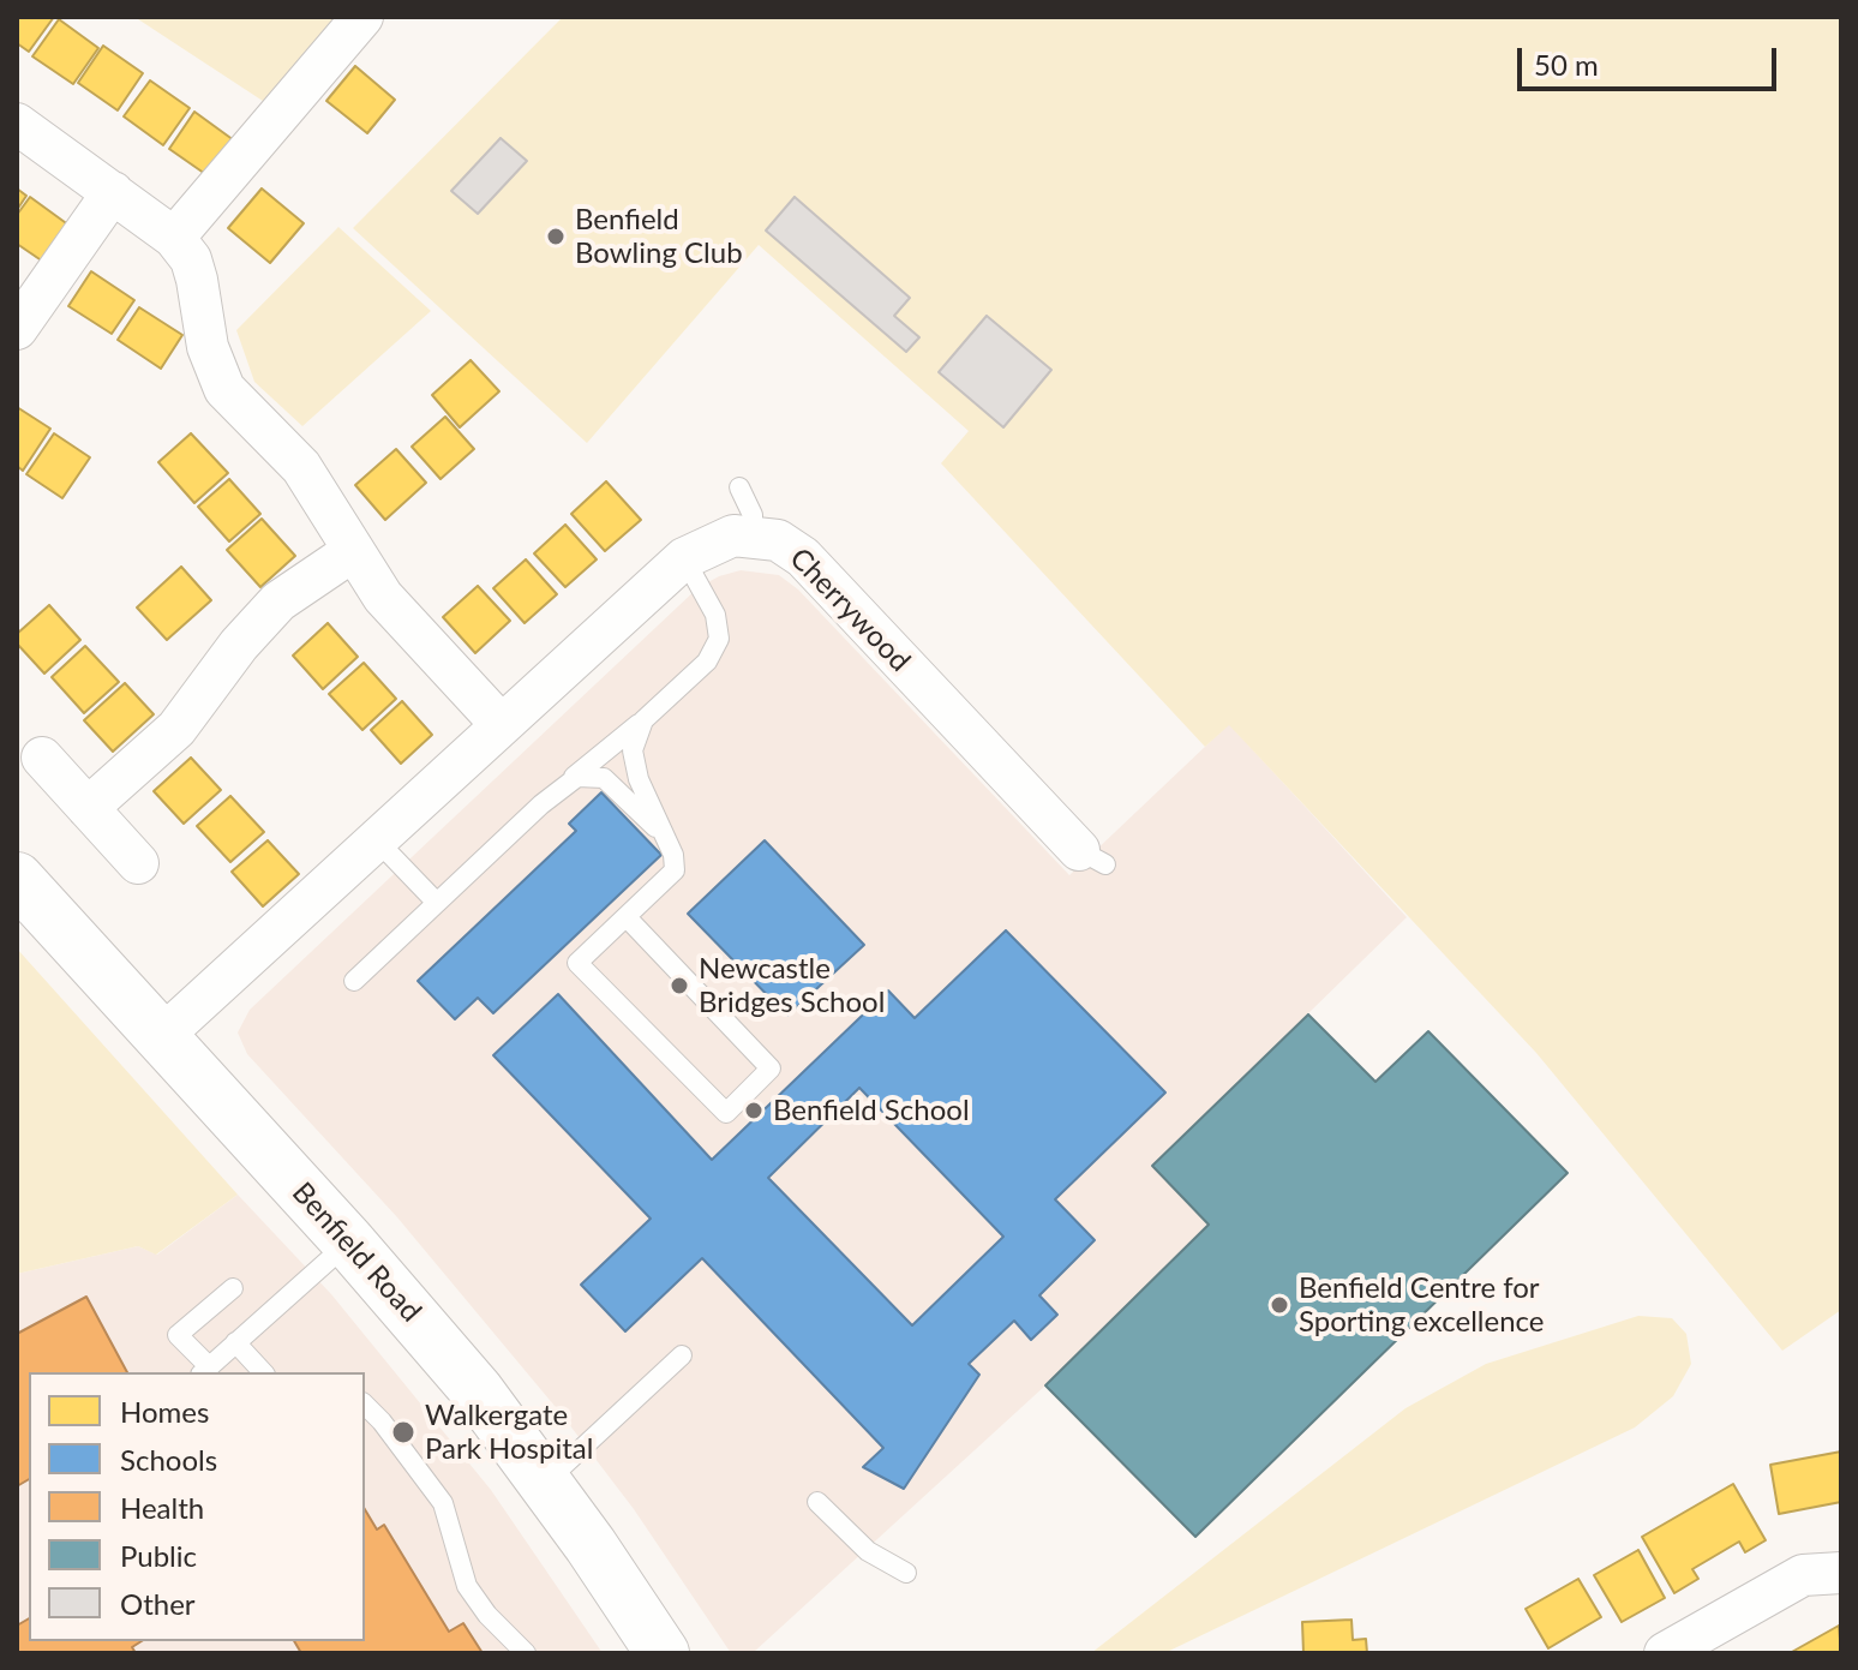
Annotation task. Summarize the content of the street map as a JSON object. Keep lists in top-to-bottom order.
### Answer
{
  "streets": {
    "street": ["Cherrywood", "Benfield Road"]
  },
  "crossings": [
    ["Cherrywood", "Benfield Road"]
  ],
  "places": [
    "Benfield Bowling Club",
    "Newcastle Bridges School",
    "Benfield School",
    "Benfield Centre for Sporting excellence",
    "Walkergate Park Hospital"
  ],
  "legend": [
    "Homes",
    "Schools",
    "Health",
    "Public",
    "Other"
  ],
  "scale_bar": "50 m"
}
